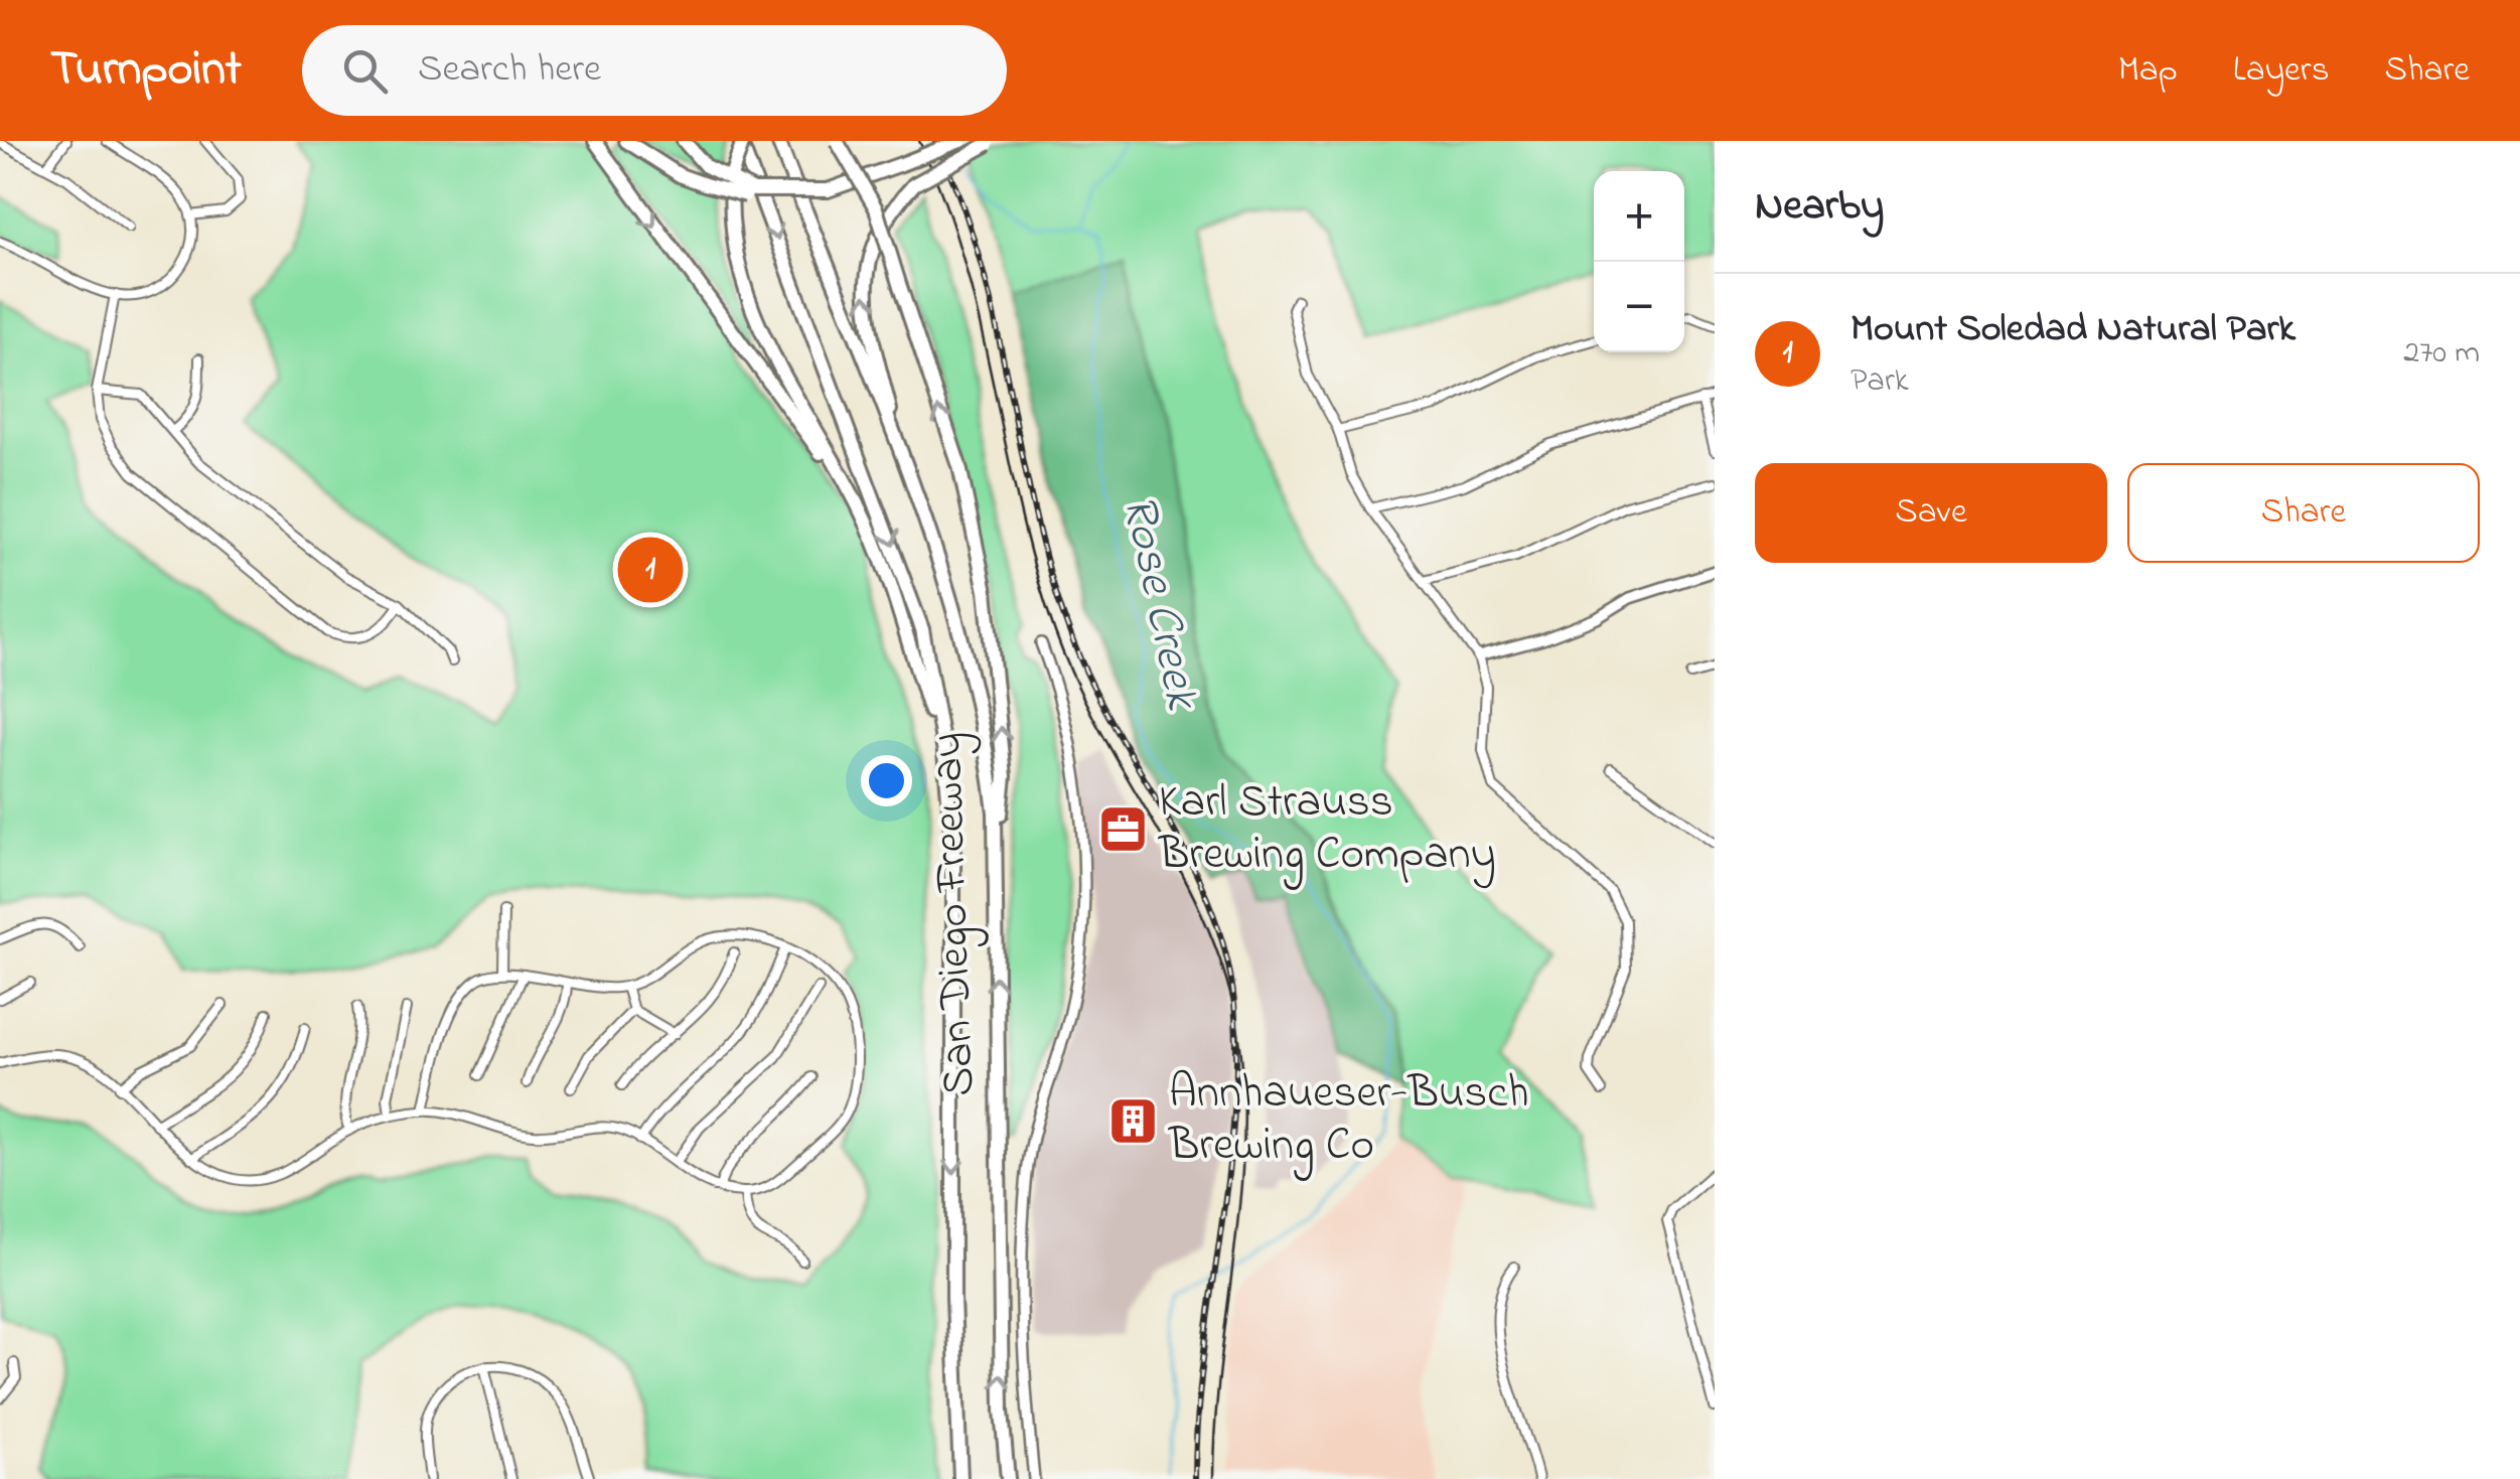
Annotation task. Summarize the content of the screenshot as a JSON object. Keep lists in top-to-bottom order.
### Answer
{
  "streets": {
    "highway": ["San Diego Freeway"]
  },
  "water": ["Rose Creek"],
  "places": {
    "office": ["Karl Strauss Brewing Company"],
    "building": ["Annhaueser-Busch Brewing Co"]
  },
  "page": {
    "header": "Turnpoint",
    "search": "Search here",
    "nav": ["Map", "Layers", "Share"],
    "heading": "Nearby",
    "map_buttons": ["+", "−"],
    "list": [
      {
        "mark": "1",
        "name": "Mount Soledad Natural Park",
        "note": "Park",
        "value": "270 m"
      }
    ],
    "buttons": ["Save", "Share"],
    "pins": "1"
  }
}
